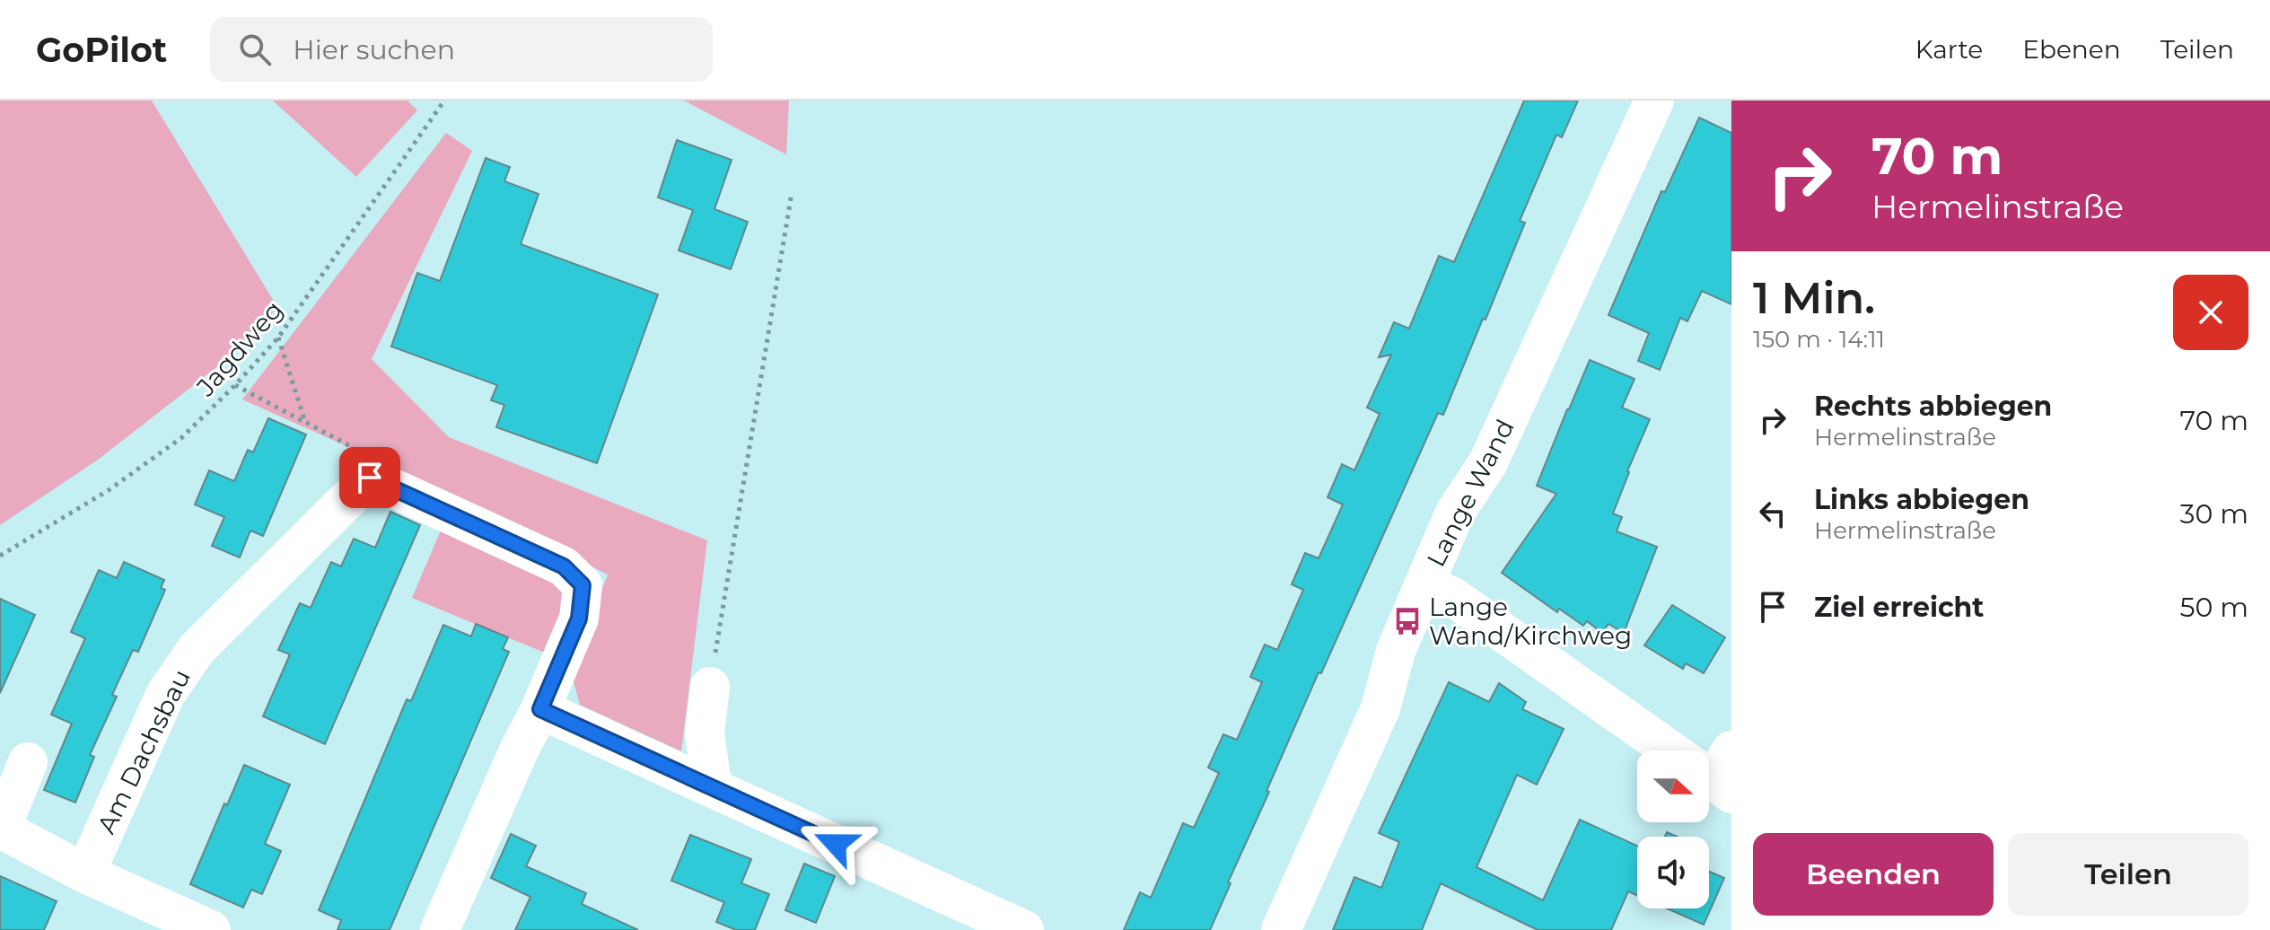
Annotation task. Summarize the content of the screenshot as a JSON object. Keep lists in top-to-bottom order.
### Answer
{
  "streets": {
    "street": ["Lange Wand", "Am Dachsbau"],
    "path": ["Jagdweg"]
  },
  "places": {
    "bus stop": ["Lange Wand/Kirchweg"]
  },
  "north": "right",
  "page": {
    "header": "GoPilot",
    "search": "Hier suchen",
    "nav": ["Karte", "Ebenen", "Teilen"],
    "turn": ["70 m", "Hermelinstraße"],
    "heading": ["1 Min.", "150 m · 14:11"],
    "list": [
      {
        "name": "Rechts abbiegen",
        "note": "Hermelinstraße",
        "value": "70 m"
      },
      {
        "name": "Links abbiegen",
        "note": "Hermelinstraße",
        "value": "30 m"
      },
      {
        "name": "Ziel erreicht",
        "value": "50 m"
      }
    ],
    "buttons": ["Beenden", "Teilen"]
  }
}
